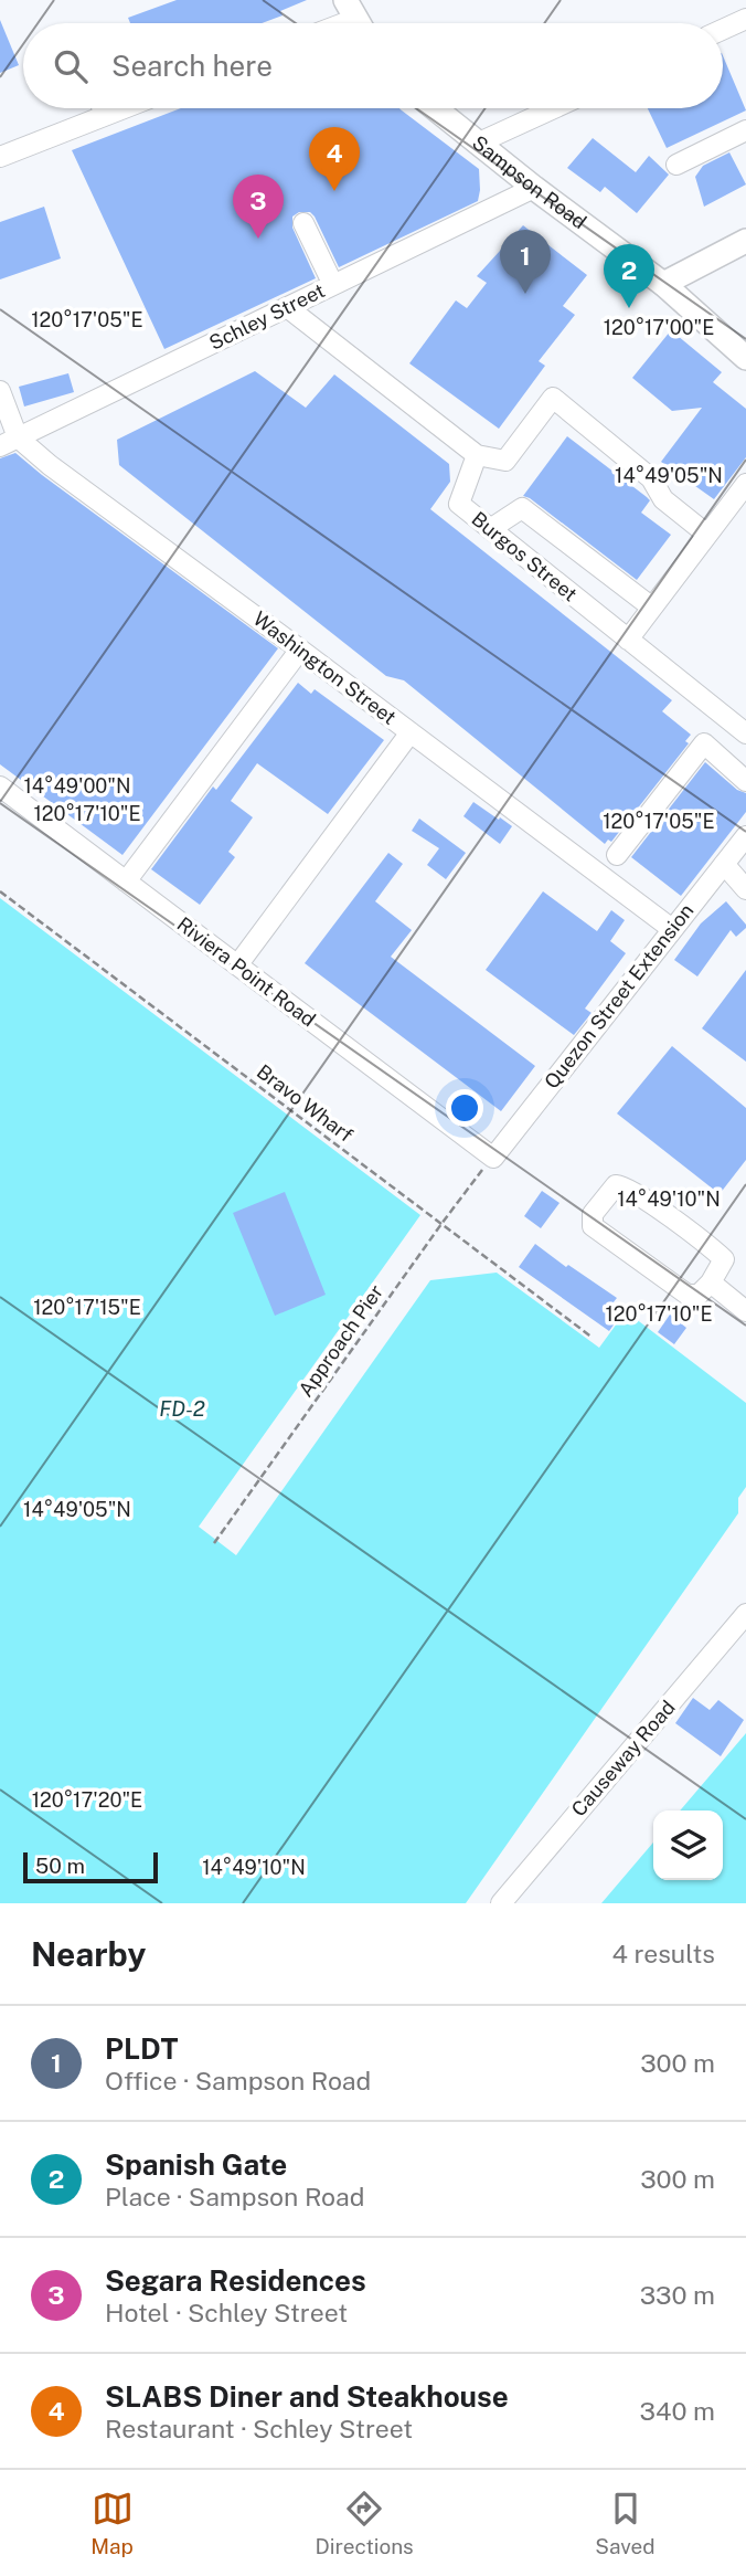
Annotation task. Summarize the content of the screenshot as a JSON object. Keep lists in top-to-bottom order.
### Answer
{
  "streets": {
    "main road": ["Sampson Road"],
    "street": [
      "Schley Street",
      "Burgos Street",
      "Washington Street",
      "Riviera Point Road",
      "Quezon Street Extension",
      "Causeway Road"
    ],
    "path": ["Bravo Wharf", "Approach Pier"]
  },
  "crossings": [
    ["Sampson Road", "Schley Street"],
    ["Schley Street", "Washington Street"],
    ["Washington Street", "Quezon Street Extension"],
    ["Riviera Point Road", "Quezon Street Extension"],
    ["Riviera Point Road", "Approach Pier"],
    ["Quezon Street Extension", "Approach Pier"],
    ["Bravo Wharf", "Approach Pier"]
  ],
  "water": ["FD-2"],
  "scale_bar": "50 m",
  "page": {
    "search": "Search here",
    "pins": [
      "4",
      "3",
      "1",
      "2"
    ],
    "scale": "50 m",
    "heading": ["Nearby", "4 results"],
    "list": [
      {
        "mark": "1",
        "name": "PLDT",
        "note": "Office · Sampson Road",
        "value": "300 m"
      },
      {
        "mark": "2",
        "name": "Spanish Gate",
        "note": "Place · Sampson Road",
        "value": "300 m"
      },
      {
        "mark": "3",
        "name": "Segara Residences",
        "note": "Hotel · Schley Street",
        "value": "330 m"
      },
      {
        "mark": "4",
        "name": "SLABS Diner and Steakhouse",
        "note": "Restaurant · Schley Street",
        "value": "340 m"
      }
    ],
    "nav": ["Map", "Directions", "Saved"]
  },
  "coordinates": [
    "120°17'05\"E",
    "120°17'00\"E",
    "14°49'05\"N",
    "14°49'00\"N",
    "120°17'10\"E",
    "14°49'10\"N",
    "120°17'15\"E",
    "120°17'20\"E"
  ]
}
